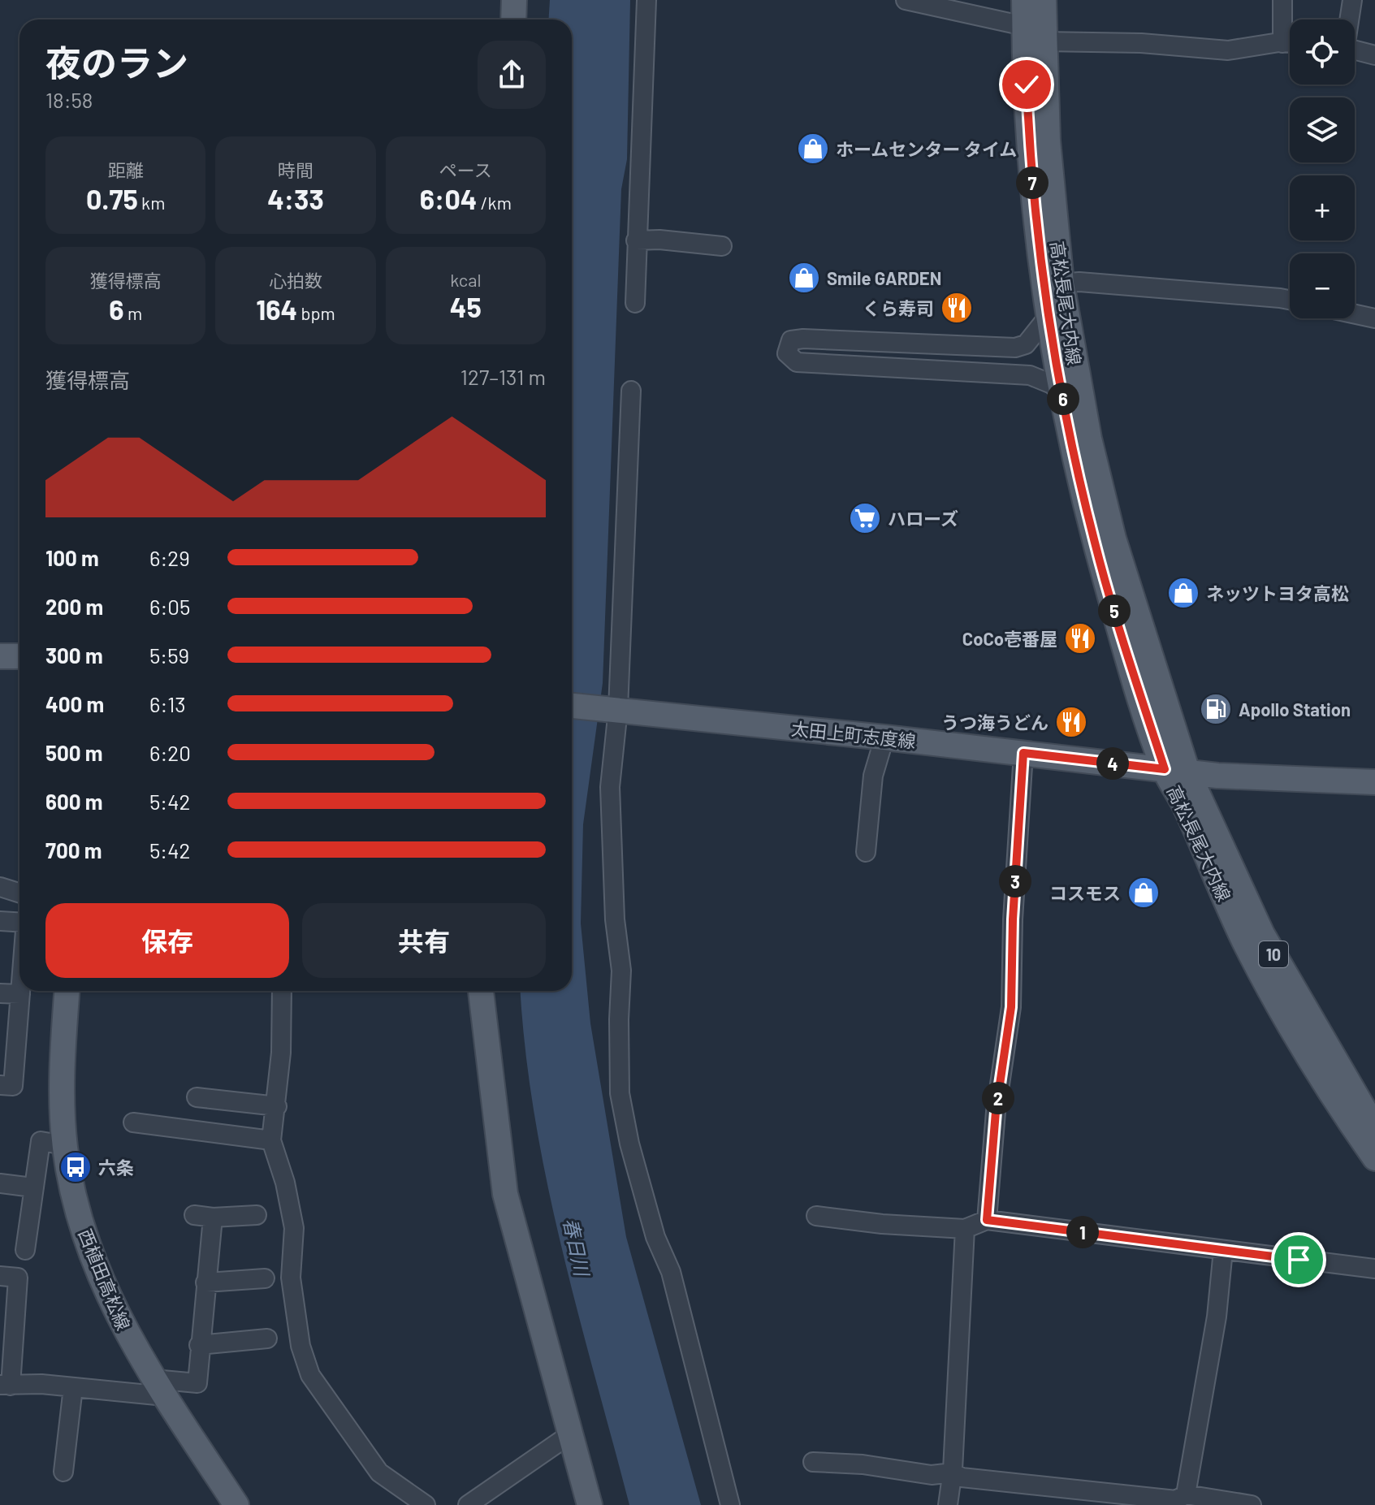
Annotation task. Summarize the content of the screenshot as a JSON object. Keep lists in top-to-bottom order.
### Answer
{
  "streets": {
    "main road": [
      "高松長尾大内線",
      "太田上町志度線",
      "10",
      "西植田高松線"
    ]
  },
  "crossings": [
    ["高松長尾大内線", "太田上町志度線"]
  ],
  "water": ["春日川"],
  "places": {
    "shop": [
      "ホームセンター タイム",
      "Smile GARDEN",
      "ネッツトヨタ高松",
      "コスモス"
    ],
    "restaurant": ["くら寿司", "CoCo壱番屋", "うつ海うどん"],
    "supermarket": ["ハローズ"],
    "fuel station": ["Apollo Station"],
    "bus stop": ["六条"]
  },
  "page": {
    "map_buttons": ["+", "−"],
    "heading": ["夜のラン", "18:58"],
    "stats": [
      ["距離", "0.75 km"],
      ["時間", "4:33"],
      ["ペース", "6:04 /km"],
      ["獲得標高", "6 m"],
      ["心拍数", "164 bpm"],
      ["kcal", "45"]
    ],
    "pins": [
      "7",
      "6",
      "5",
      "4",
      "3",
      "2",
      "1"
    ],
    "chart": ["獲得標高", "127–131 m"],
    "list": [
      {
        "name": "100 m",
        "note": "6:29"
      },
      {
        "name": "200 m",
        "note": "6:05"
      },
      {
        "name": "300 m",
        "note": "5:59"
      },
      {
        "name": "400 m",
        "note": "6:13"
      },
      {
        "name": "500 m",
        "note": "6:20"
      },
      {
        "name": "600 m",
        "note": "5:42"
      },
      {
        "name": "700 m",
        "note": "5:42"
      }
    ],
    "buttons": ["保存", "共有"]
  }
}
